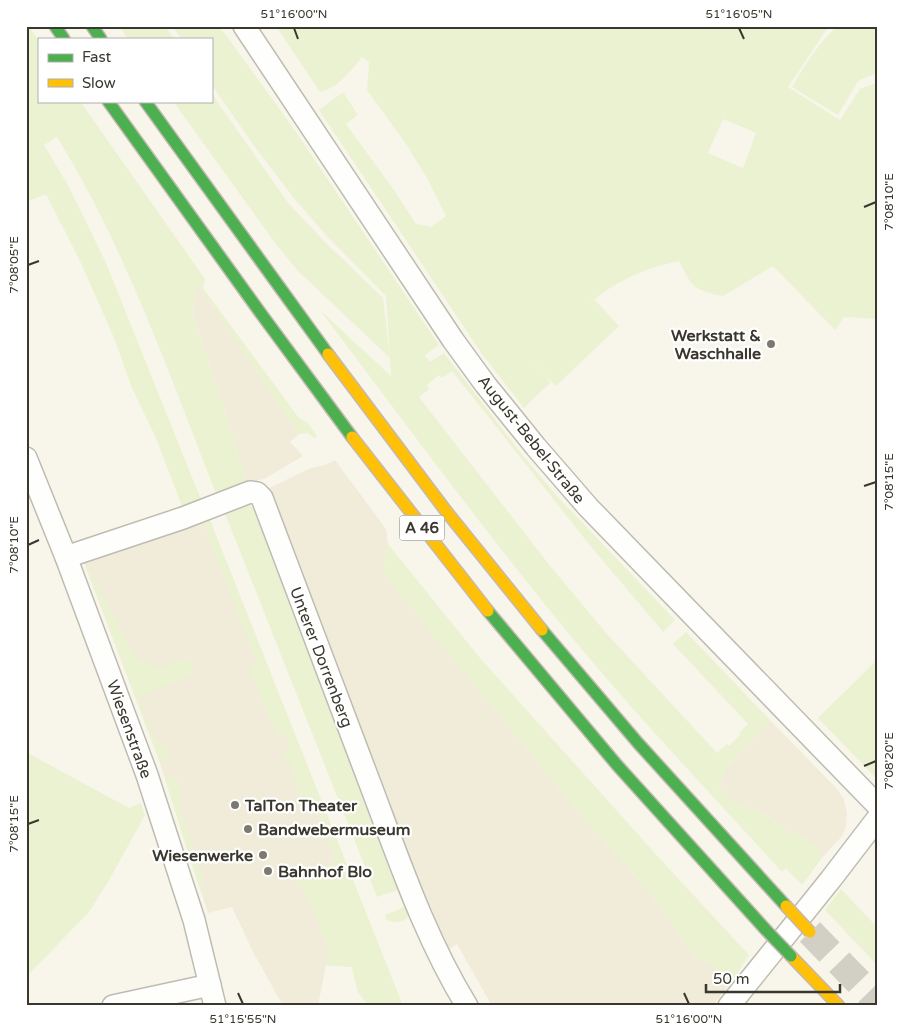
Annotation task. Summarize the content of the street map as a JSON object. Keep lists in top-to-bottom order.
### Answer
{
  "streets": {
    "highway": ["A 46"],
    "street": ["August-Bebel-Straße", "Unterer Dorrenberg", "Wiesenstraße"]
  },
  "crossings": [
    ["Unterer Dorrenberg", "Wiesenstraße"]
  ],
  "places": [
    "Werkstatt & Waschhalle",
    "TalTon Theater",
    "Bandwebermuseum",
    "Wiesenwerke",
    "Bahnhof Blo"
  ],
  "legend": ["Fast", "Slow"],
  "scale_bar": "50 m",
  "coordinates": [
    "51°16'00\"N",
    "51°16'05\"N",
    "7°08'10\"E",
    "7°08'05\"E",
    "7°08'15\"E",
    "7°08'20\"E",
    "51°15'55\"N"
  ]
}
